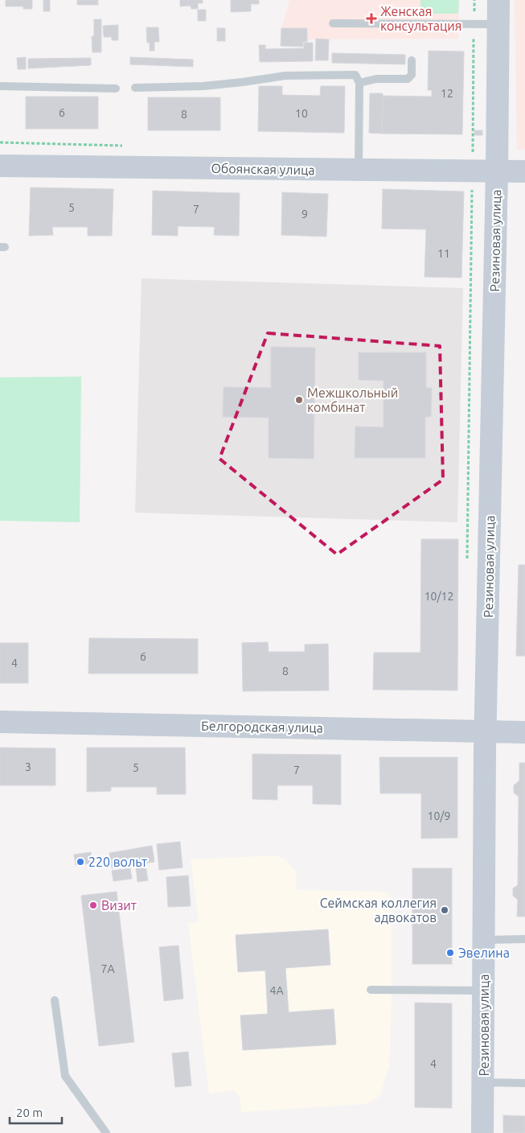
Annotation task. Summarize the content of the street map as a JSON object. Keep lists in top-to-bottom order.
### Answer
{
  "streets": {
    "street": ["Обоянская улица", "Резиновая улица", "Белгородская улица"]
  },
  "crossings": [
    ["Обоянская улица", "Резиновая улица"],
    ["Резиновая улица", "Белгородская улица"]
  ],
  "places": {
    "health": ["Женская консультация"],
    "other": [
      "Межшкольный комбинат",
      "220 вольт",
      "Визит",
      "Сеймская коллегия адвокатов",
      "Эвелина"
    ]
  },
  "house_numbers": [
    "12",
    "6",
    "10",
    "8",
    "5",
    "7",
    "9",
    "11",
    "10/12",
    "6",
    "4",
    "8",
    "3",
    "5",
    "7",
    "10/9",
    "7А",
    "4А",
    "4"
  ],
  "scale_bar": "20 m"
}
